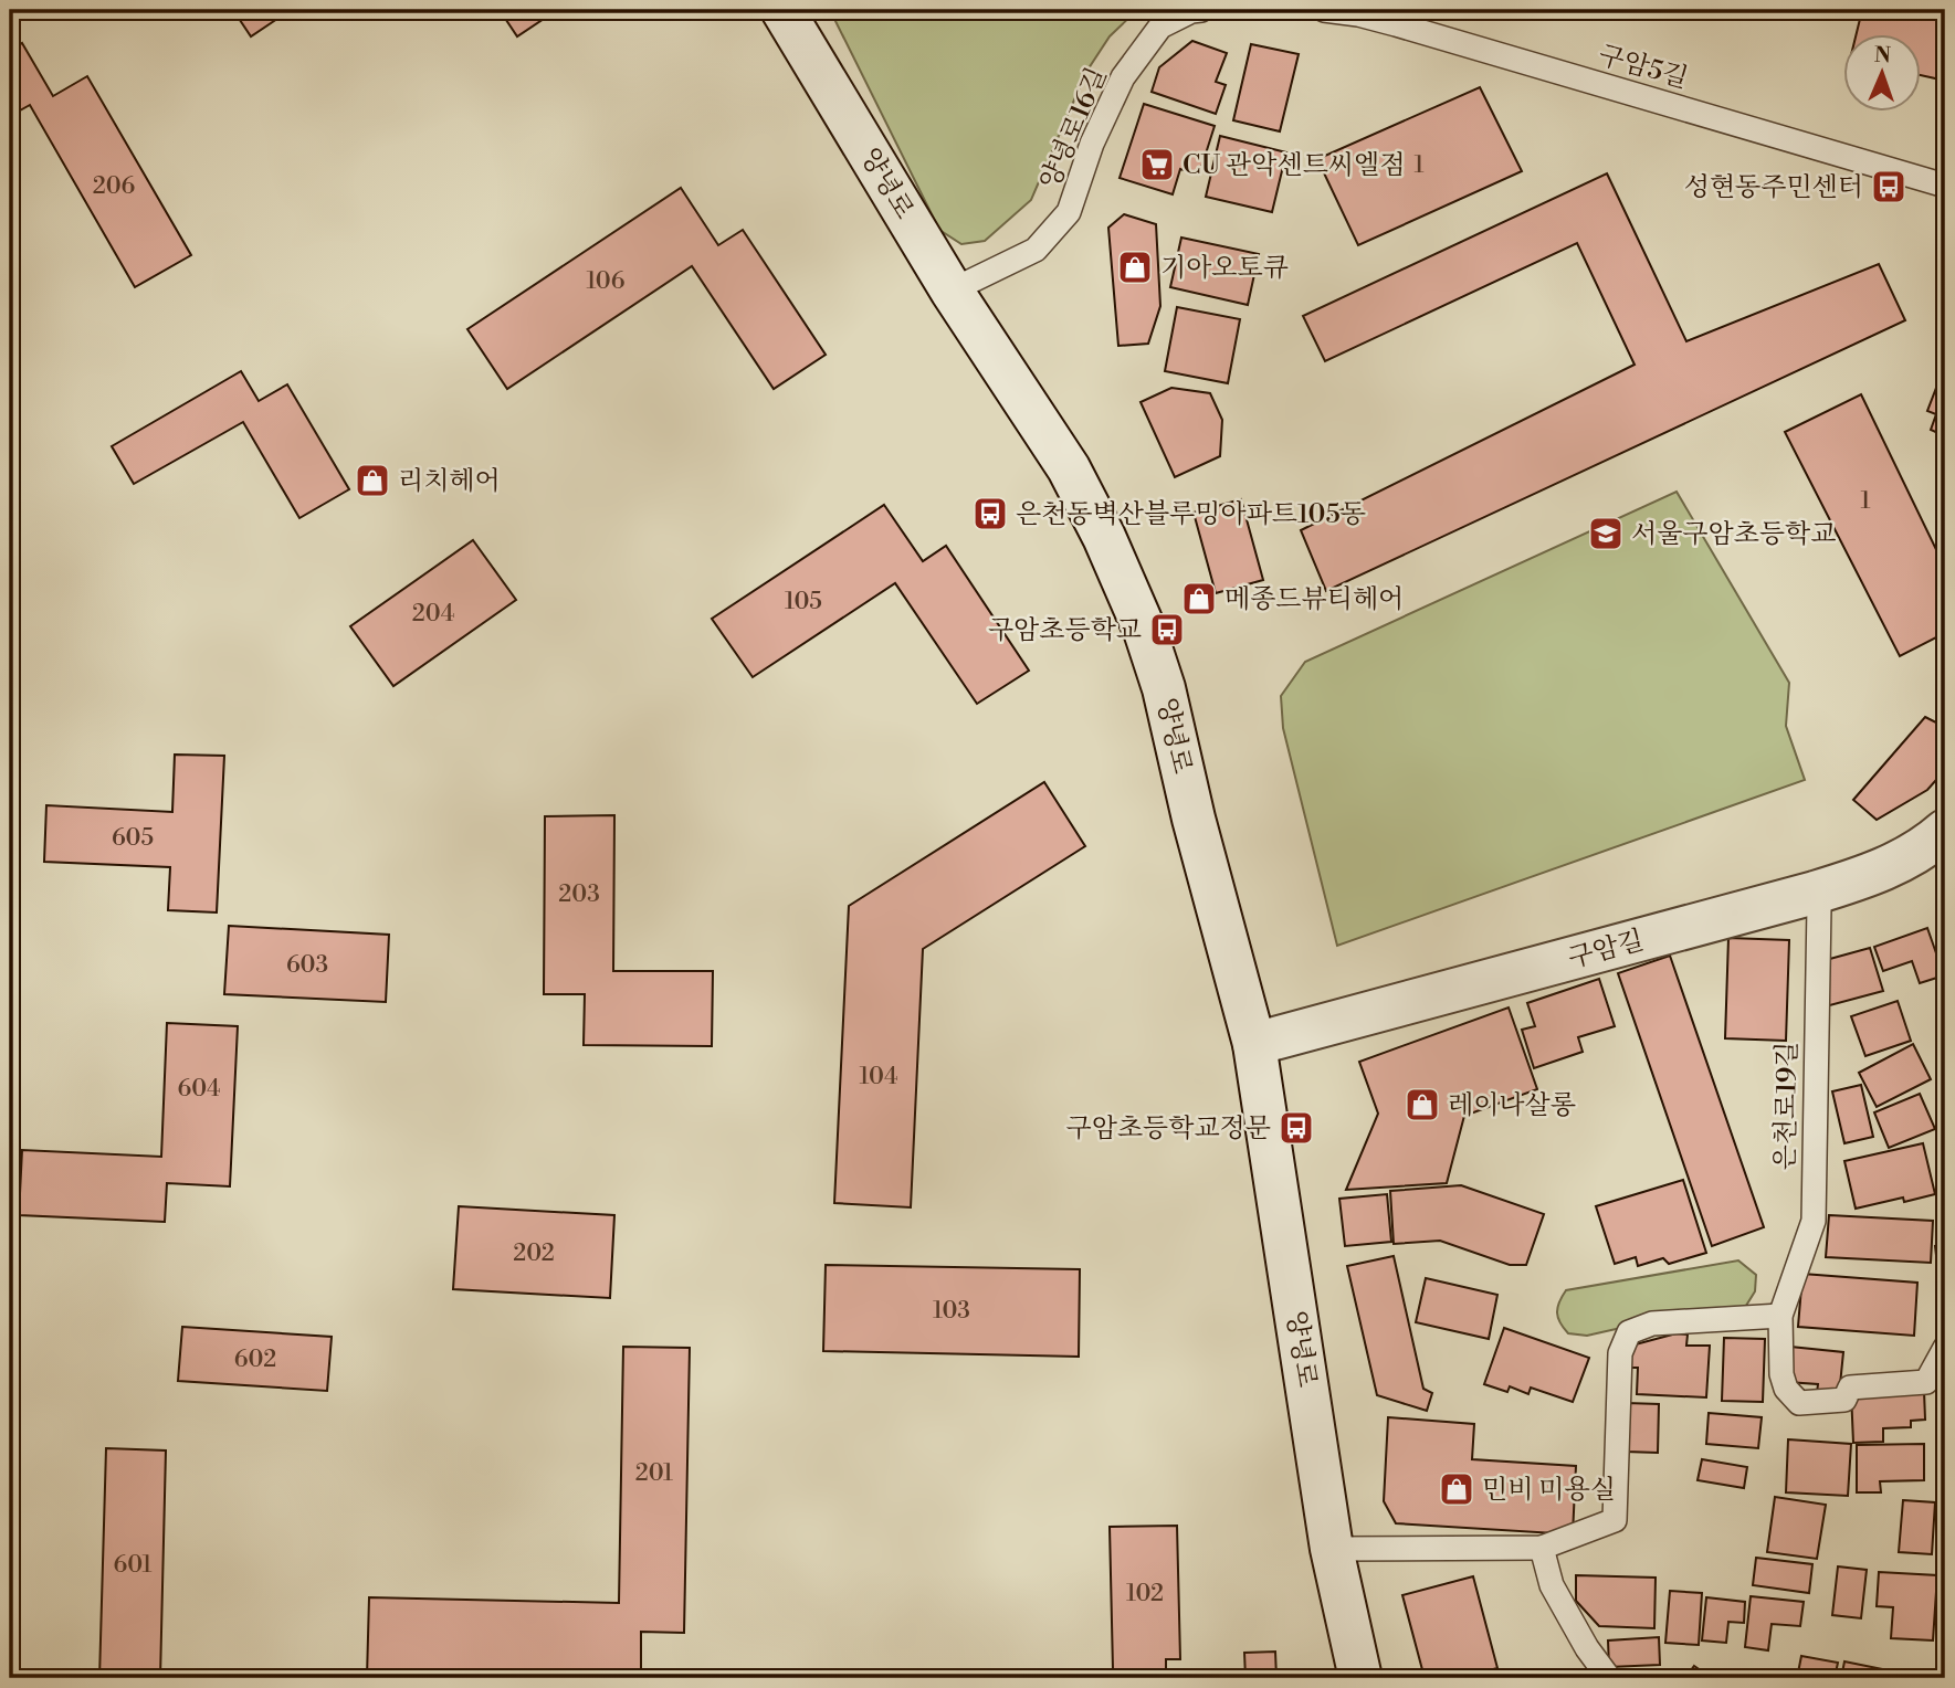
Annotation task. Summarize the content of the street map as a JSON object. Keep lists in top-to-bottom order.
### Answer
{
  "streets": {
    "main road": ["양녕로", "구암길"],
    "lane": ["구암5길", "양녕로16길", "은천로19길"]
  },
  "crossings": [
    ["양녕로16길", "양녕로"],
    ["양녕로", "구암길"],
    ["구암길", "은천로19길"]
  ],
  "places": {
    "supermarket": ["CU 관악센트씨엘점"],
    "bus stop": [
      "성현동주민센터",
      "은천동벽산블루밍아파트105동",
      "구암초등학교",
      "구암초등학교정문"
    ],
    "shop": [
      "기아오토큐",
      "리치헤어",
      "메종드뷰티헤어",
      "레이나살롱",
      "민비 미용실"
    ],
    "school or university": ["서울구암초등학교"]
  },
  "house_numbers": [
    "1",
    "206",
    "106",
    "1",
    "105",
    "204",
    "605",
    "203",
    "603",
    "104",
    "604",
    "202",
    "103",
    "602",
    "201",
    "601",
    "102"
  ],
  "north": "top"
}
